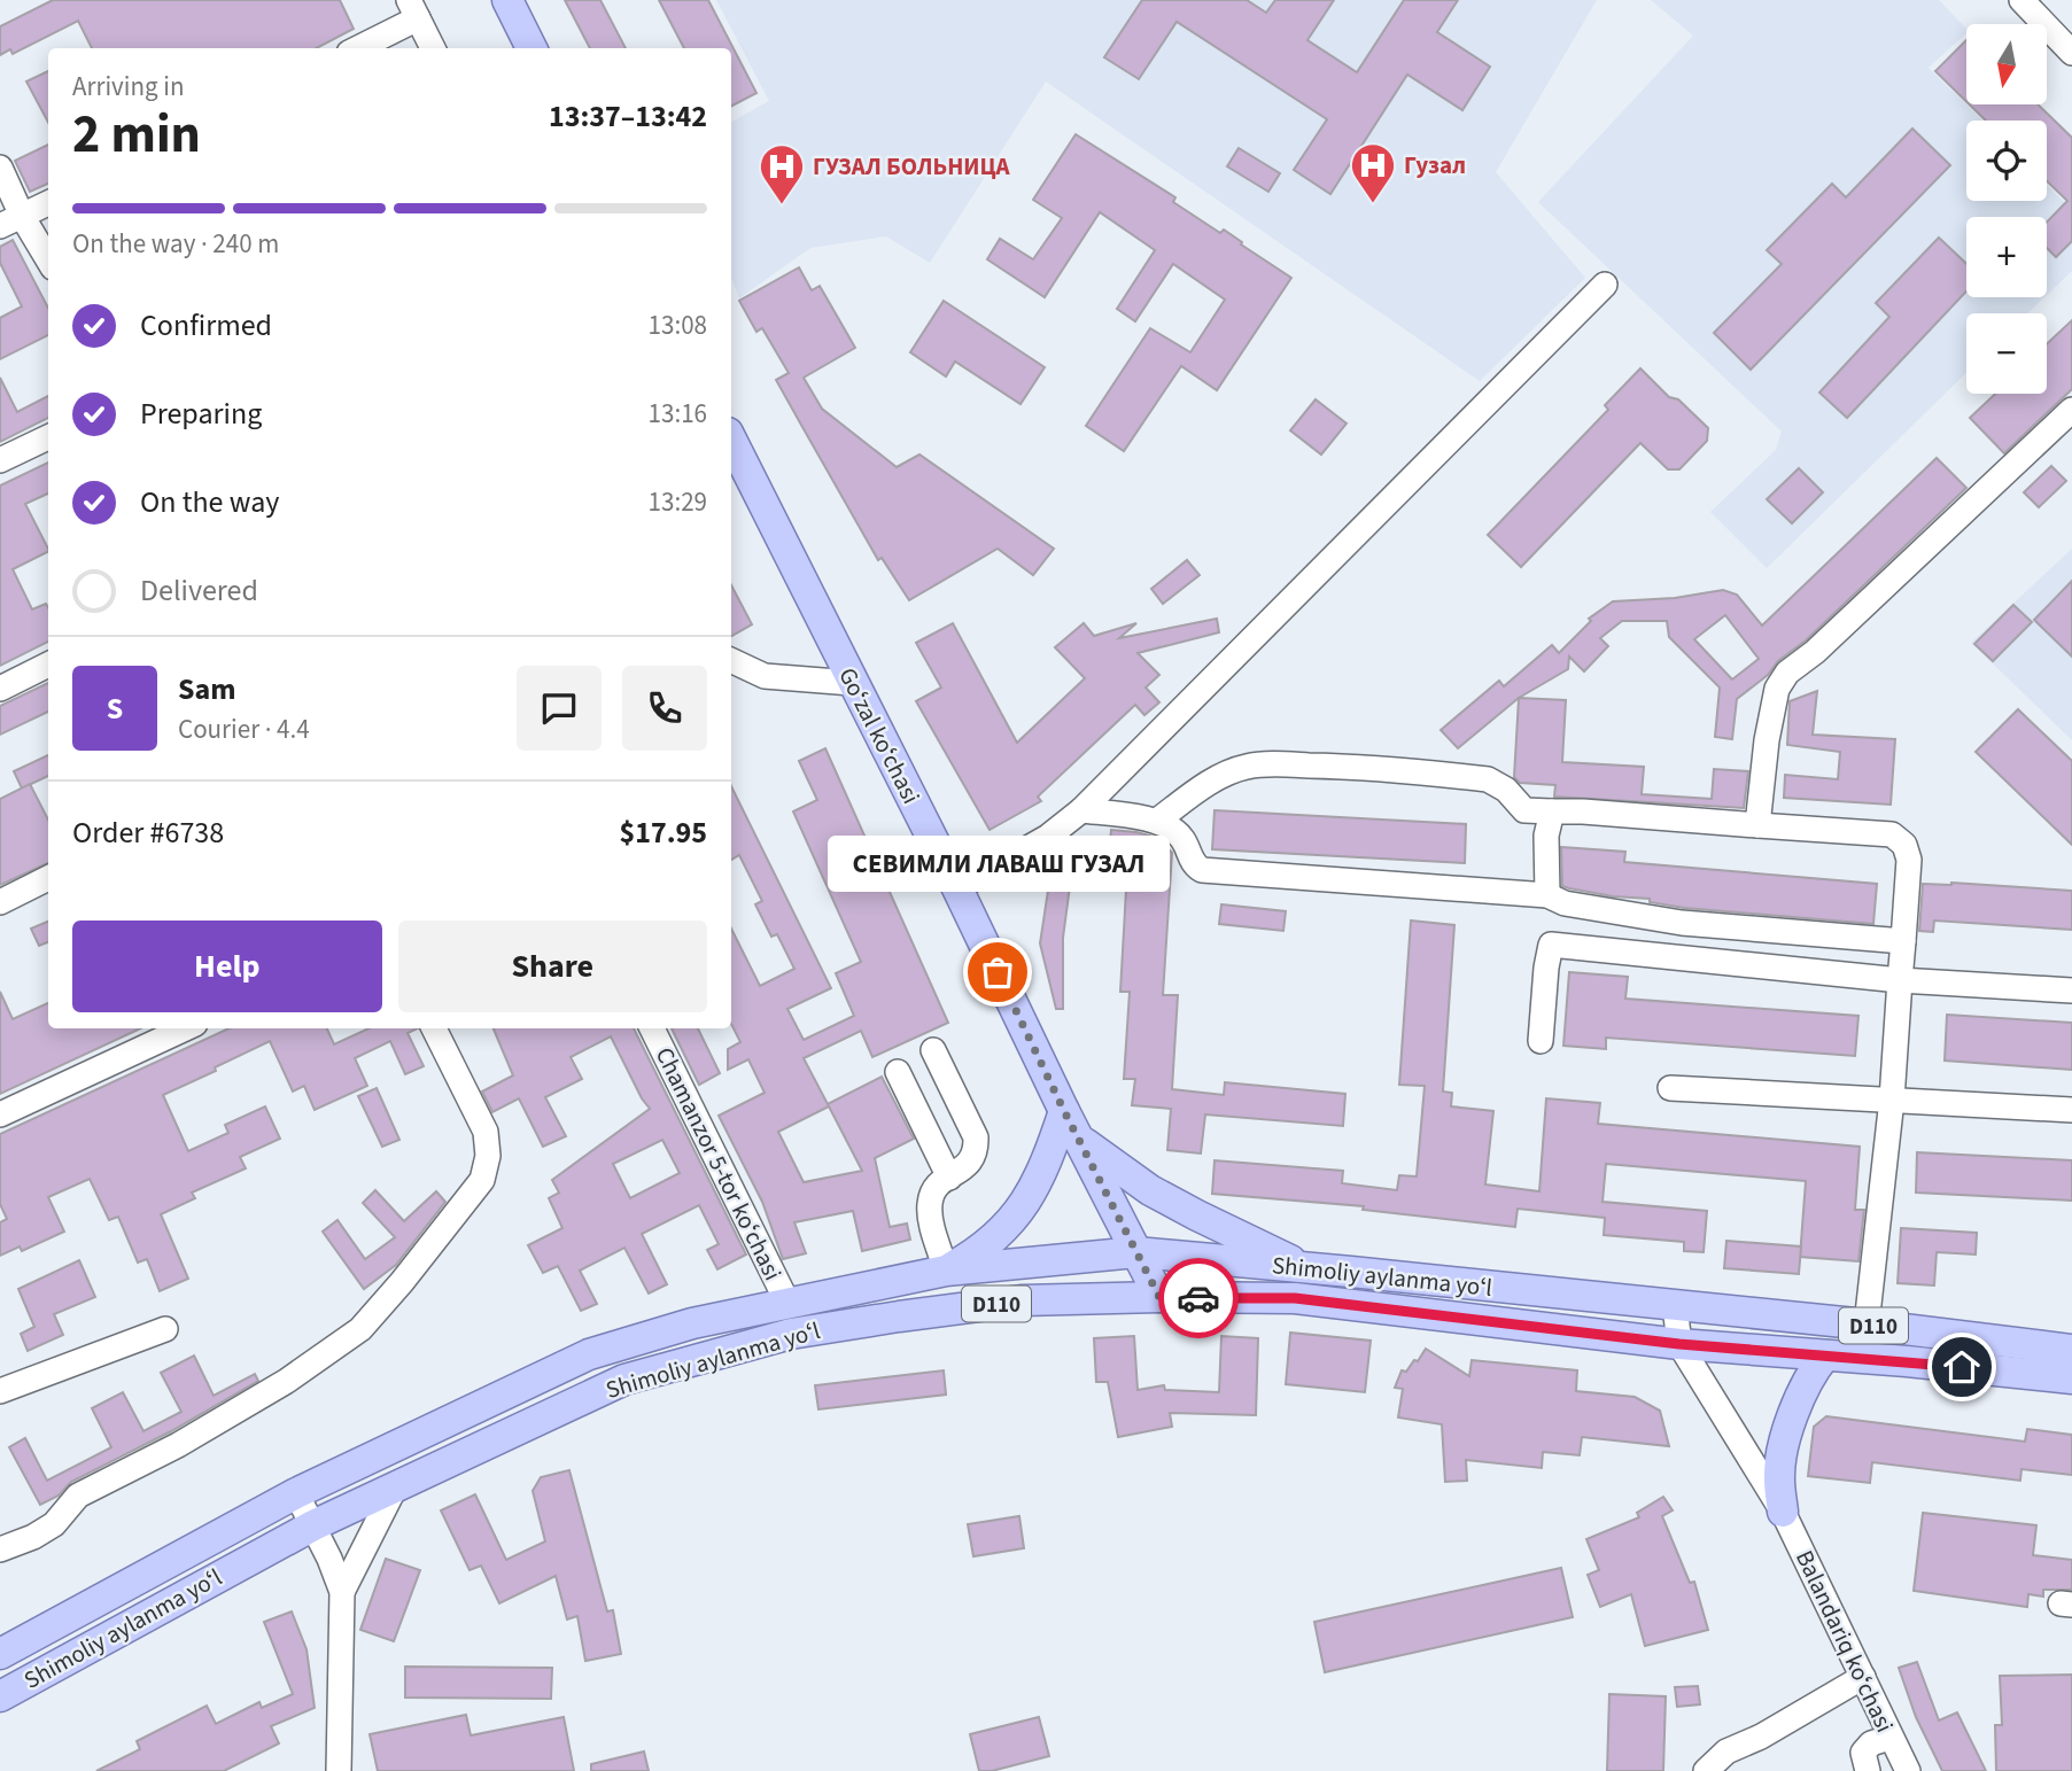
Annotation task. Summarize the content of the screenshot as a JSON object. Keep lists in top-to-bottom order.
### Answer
{
  "streets": {
    "main road": ["Goʻzal koʻchasi", "Shimoliy aylanma yoʻl", "D110"],
    "street": ["Chamanzor 5-tor koʻchasi", "Balandariq koʻchasi"]
  },
  "crossings": [
    ["Goʻzal koʻchasi", "Shimoliy aylanma yoʻl"],
    ["Chamanzor 5-tor koʻchasi", "Shimoliy aylanma yoʻl"],
    ["Shimoliy aylanma yoʻl", "Balandariq koʻchasi"]
  ],
  "places": {
    "hospital": ["Гузал", "ГУЗАЛ БОЛЬНИЦА"],
    "other": ["СЕВИМЛИ ЛАВАШ ГУЗАЛ"]
  },
  "north": "bottom",
  "page": {
    "map_buttons": ["+", "−"],
    "heading": ["2 min", "Arriving in", "13:37–13:42"],
    "panel": [
      "Sam",
      "Courier · 4.4",
      "Order #6738",
      "$17.95"
    ],
    "bar": "On the way · 240 m",
    "list": [
      ["Confirmed", "13:08"],
      ["Preparing", "13:16"],
      ["On the way", "13:29"],
      "Delivered"
    ],
    "round": "S",
    "bubble": "СЕВИМЛИ ЛАВАШ ГУЗАЛ",
    "buttons": ["Help", "Share"]
  }
}
